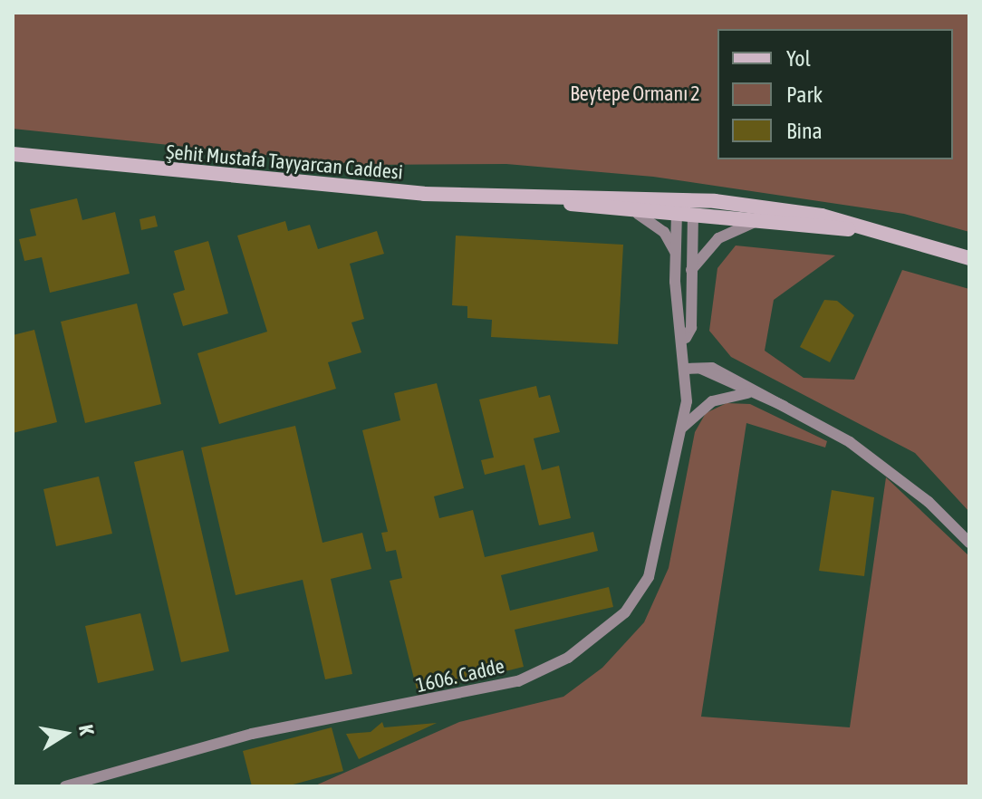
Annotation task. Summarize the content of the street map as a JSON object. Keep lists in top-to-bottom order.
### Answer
{
  "streets": {
    "main road": ["Şehit Mustafa Tayyarcan Caddesi"],
    "street": ["1606. Cadde"]
  },
  "parks": ["Beytepe Ormanı 2"],
  "legend": ["Yol", "Park", "Bina"],
  "north": "right"
}
